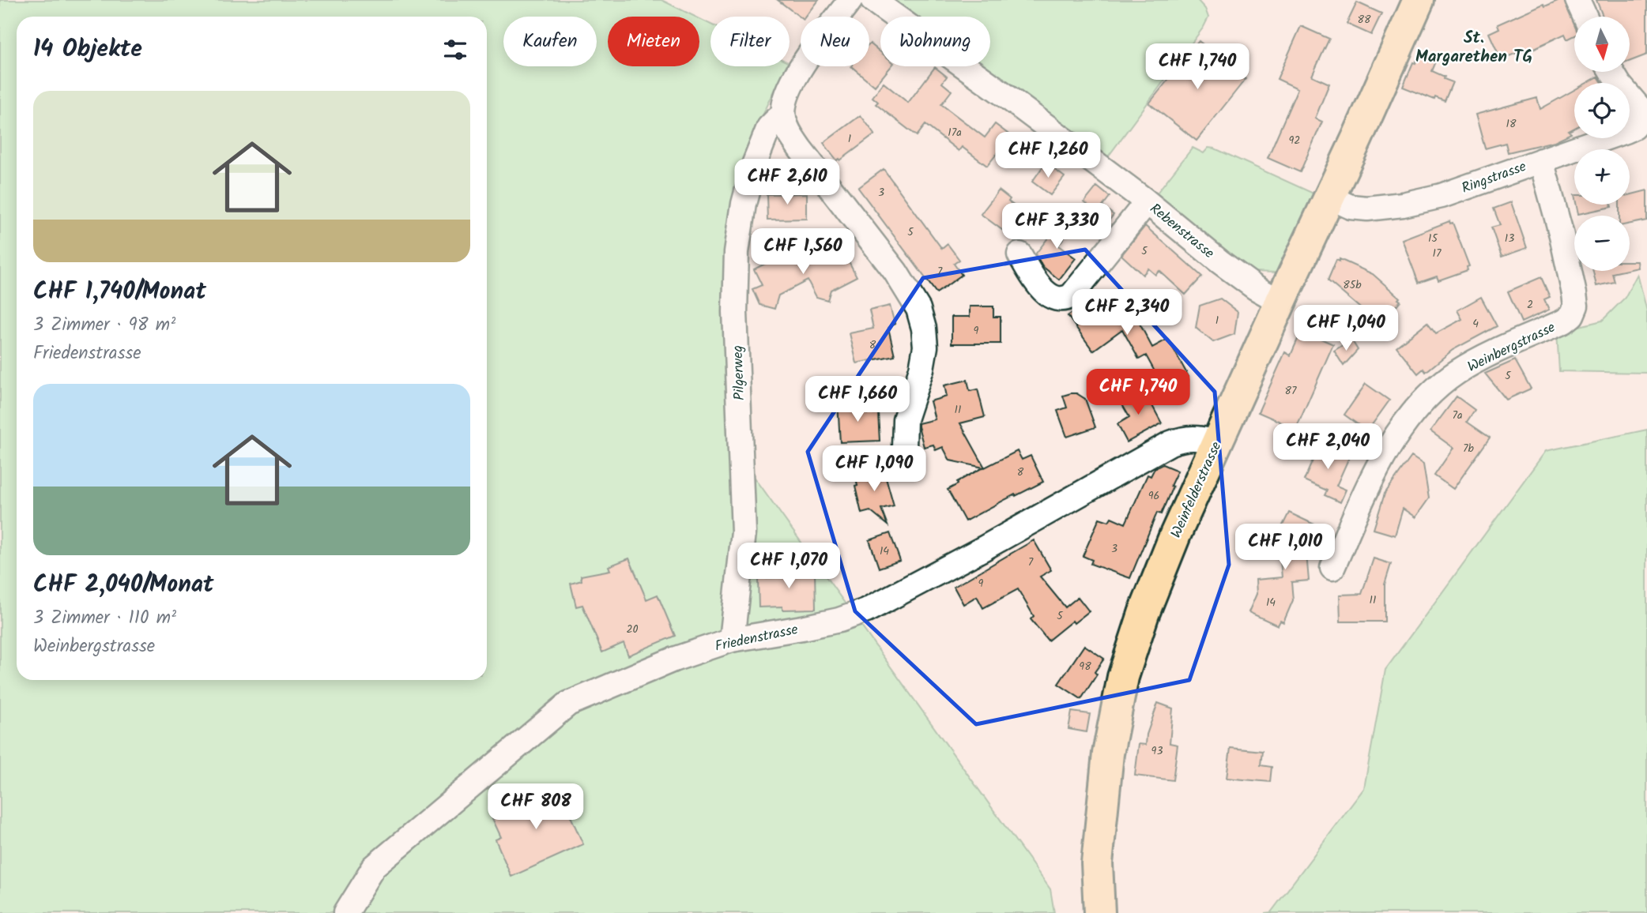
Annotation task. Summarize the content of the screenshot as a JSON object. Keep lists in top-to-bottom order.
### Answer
{
  "streets": {
    "main road": ["Weinfelderstrasse"],
    "street": [
      "Ringstrasse",
      "Rebenstrasse",
      "Weinbergstrasse",
      "Pilgerweg",
      "Friedenstrasse"
    ]
  },
  "crossings": [
    ["Ringstrasse", "Weinbergstrasse"],
    ["Ringstrasse", "Weinfelderstrasse"],
    ["Rebenstrasse", "Weinfelderstrasse"],
    ["Pilgerweg", "Friedenstrasse"],
    ["Weinfelderstrasse", "Friedenstrasse"]
  ],
  "districts": ["St. Margarethen TG"],
  "house_numbers": [
    "88",
    "18",
    "17a",
    "1",
    "92",
    "3",
    "5",
    "15",
    "13",
    "5",
    "17",
    "7",
    "85b",
    "2",
    "1",
    "4",
    "9",
    "8",
    "5",
    "87",
    "11",
    "7a",
    "7b",
    "8",
    "96",
    "3",
    "14",
    "7",
    "9",
    "11",
    "14",
    "5",
    "20",
    "98",
    "93"
  ],
  "north": "bottom",
  "page": {
    "map_buttons": ["+", "−"],
    "chip": [
      "Kaufen",
      "Mieten",
      "Filter",
      "Neu",
      "Wohnung"
    ],
    "heading": "14 Objekte",
    "price": [
      "CHF 1,740",
      "CHF 1,260",
      "CHF 2,610",
      "CHF 3,330",
      "CHF 1,560",
      "CHF 2,340",
      "CHF 1,040",
      "CHF 1,740",
      "CHF 1,660",
      "CHF 2,040",
      "CHF 1,090",
      "CHF 1,010",
      "CHF 1,070",
      "CHF 808"
    ],
    "list": [
      {
        "name": "CHF 1,740/Monat",
        "note": "3 Zimmer · 98 m² · Friedenstrasse"
      },
      {
        "name": "CHF 2,040/Monat",
        "note": "3 Zimmer · 110 m² · Weinbergstrasse"
      }
    ]
  }
}
